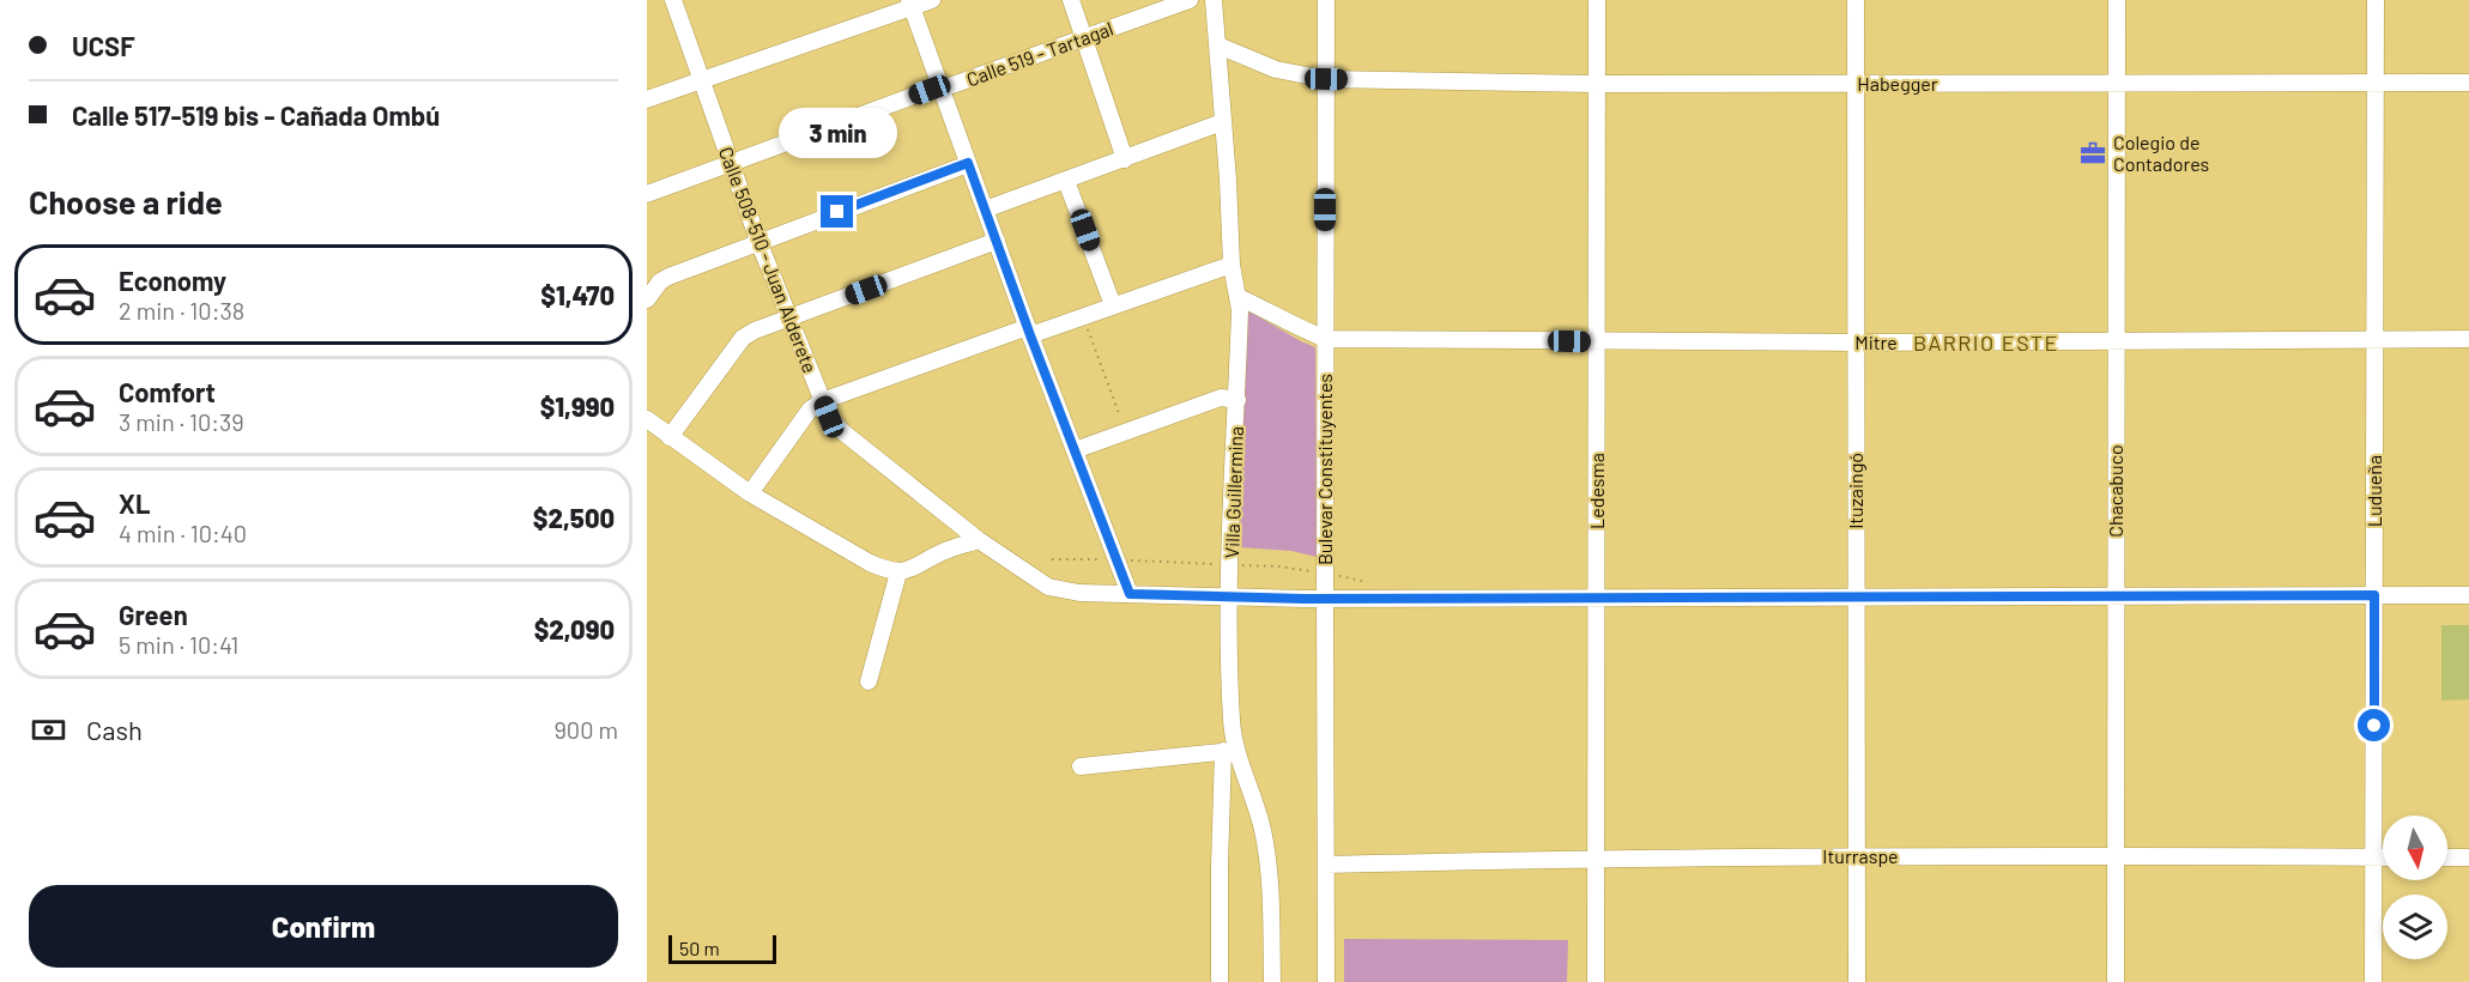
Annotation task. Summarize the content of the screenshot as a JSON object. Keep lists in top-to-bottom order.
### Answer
{
  "streets": {
    "street": [
      "Calle 519 - Tartagal",
      "Habegger",
      "Calle 508-510 - Juan Alderete",
      "Mitre",
      "Bulevar Constituyentes",
      "Ledesma",
      "Ituzaingó",
      "Chacabuco",
      "Ludueña",
      "Villa Guillermina",
      "Iturraspe"
    ]
  },
  "crossings": [
    ["Calle 519 - Tartagal", "Calle 508-510 - Juan Alderete"],
    ["Habegger", "Bulevar Constituyentes"],
    ["Habegger", "Ledesma"],
    ["Habegger", "Ituzaingó"],
    ["Habegger", "Chacabuco"],
    ["Habegger", "Ludueña"],
    ["Habegger", "Villa Guillermina"],
    ["Calle 508-510 - Juan Alderete", "Bulevar Constituyentes"],
    ["Calle 508-510 - Juan Alderete", "Ledesma"],
    ["Calle 508-510 - Juan Alderete", "Ituzaingó"],
    ["Calle 508-510 - Juan Alderete", "Chacabuco"],
    ["Calle 508-510 - Juan Alderete", "Ludueña"],
    ["Calle 508-510 - Juan Alderete", "Villa Guillermina"],
    ["Mitre", "Bulevar Constituyentes"],
    ["Mitre", "Ledesma"],
    ["Mitre", "Ituzaingó"],
    ["Mitre", "Chacabuco"],
    ["Mitre", "Ludueña"],
    ["Bulevar Constituyentes", "Iturraspe"],
    ["Ledesma", "Iturraspe"],
    ["Ituzaingó", "Iturraspe"],
    ["Chacabuco", "Iturraspe"],
    ["Ludueña", "Iturraspe"]
  ],
  "districts": ["BARRIO ESTE"],
  "places": {
    "office": ["Colegio de Contadores"]
  },
  "scale_bar": "50 m",
  "north": "bottom",
  "page": {
    "banner": ["UCSF", "Calle 517-519 bis - Cañada Ombú"],
    "bubble": "3 min",
    "heading": "Choose a ride",
    "list": [
      {
        "name": "Economy",
        "note": "2 min · 10:38",
        "value": "$1,470"
      },
      {
        "name": "Comfort",
        "note": "3 min · 10:39",
        "value": "$1,990"
      },
      {
        "name": "XL",
        "note": "4 min · 10:40",
        "value": "$2,500"
      },
      {
        "name": "Green",
        "note": "5 min · 10:41",
        "value": "$2,090"
      }
    ],
    "pay": ["Cash", "900 m"],
    "buttons": "Confirm",
    "scale": "50 m"
  }
}
